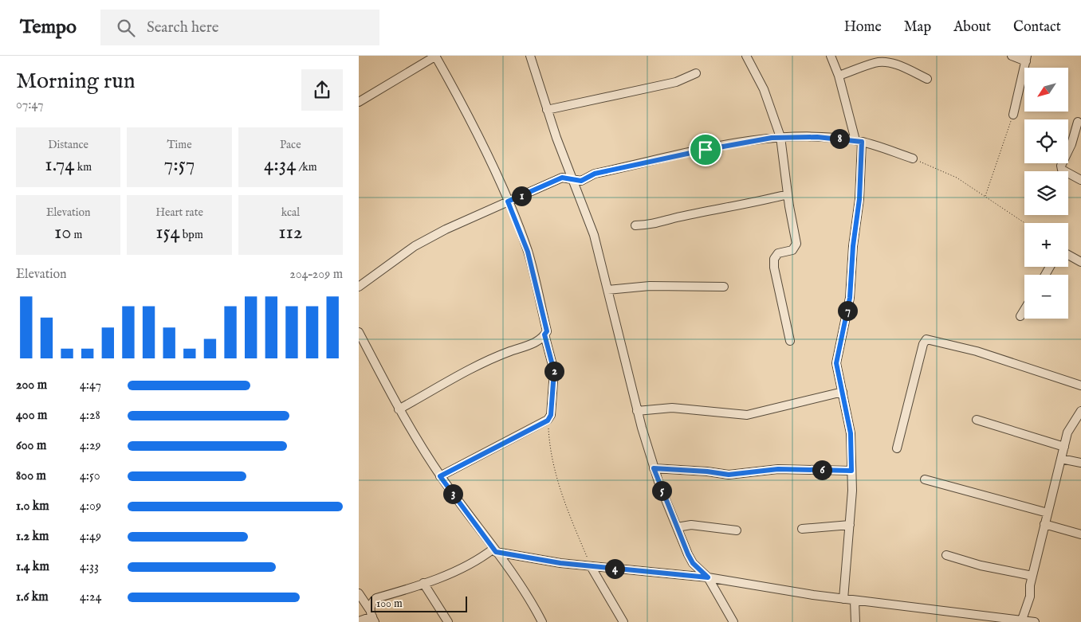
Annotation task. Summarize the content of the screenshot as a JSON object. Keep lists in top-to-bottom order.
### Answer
{
  "scale_bar": "100 m",
  "north": "bottom left",
  "page": {
    "header": "Tempo",
    "search": "Search here",
    "nav": [
      "Home",
      "Map",
      "About",
      "Contact"
    ],
    "heading": ["Morning run", "07:47"],
    "map_buttons": ["+", "−"],
    "stats": [
      ["Distance", "1.74 km"],
      ["Time", "7:57"],
      ["Pace", "4:34 /km"],
      ["Elevation", "10 m"],
      ["Heart rate", "154 bpm"],
      ["kcal", "112"]
    ],
    "pins": [
      "8",
      "1",
      "7",
      "2",
      "6",
      "5",
      "3",
      "4"
    ],
    "chart": ["Elevation", "204–209 m"],
    "list": [
      {
        "name": "200 m",
        "note": "4:47"
      },
      {
        "name": "400 m",
        "note": "4:28"
      },
      {
        "name": "600 m",
        "note": "4:29"
      },
      {
        "name": "800 m",
        "note": "4:50"
      },
      {
        "name": "1.0 km",
        "note": "4:09"
      },
      {
        "name": "1.2 km",
        "note": "4:49"
      },
      {
        "name": "1.4 km",
        "note": "4:33"
      },
      {
        "name": "1.6 km",
        "note": "4:24"
      }
    ],
    "scale": "100 m"
  }
}
